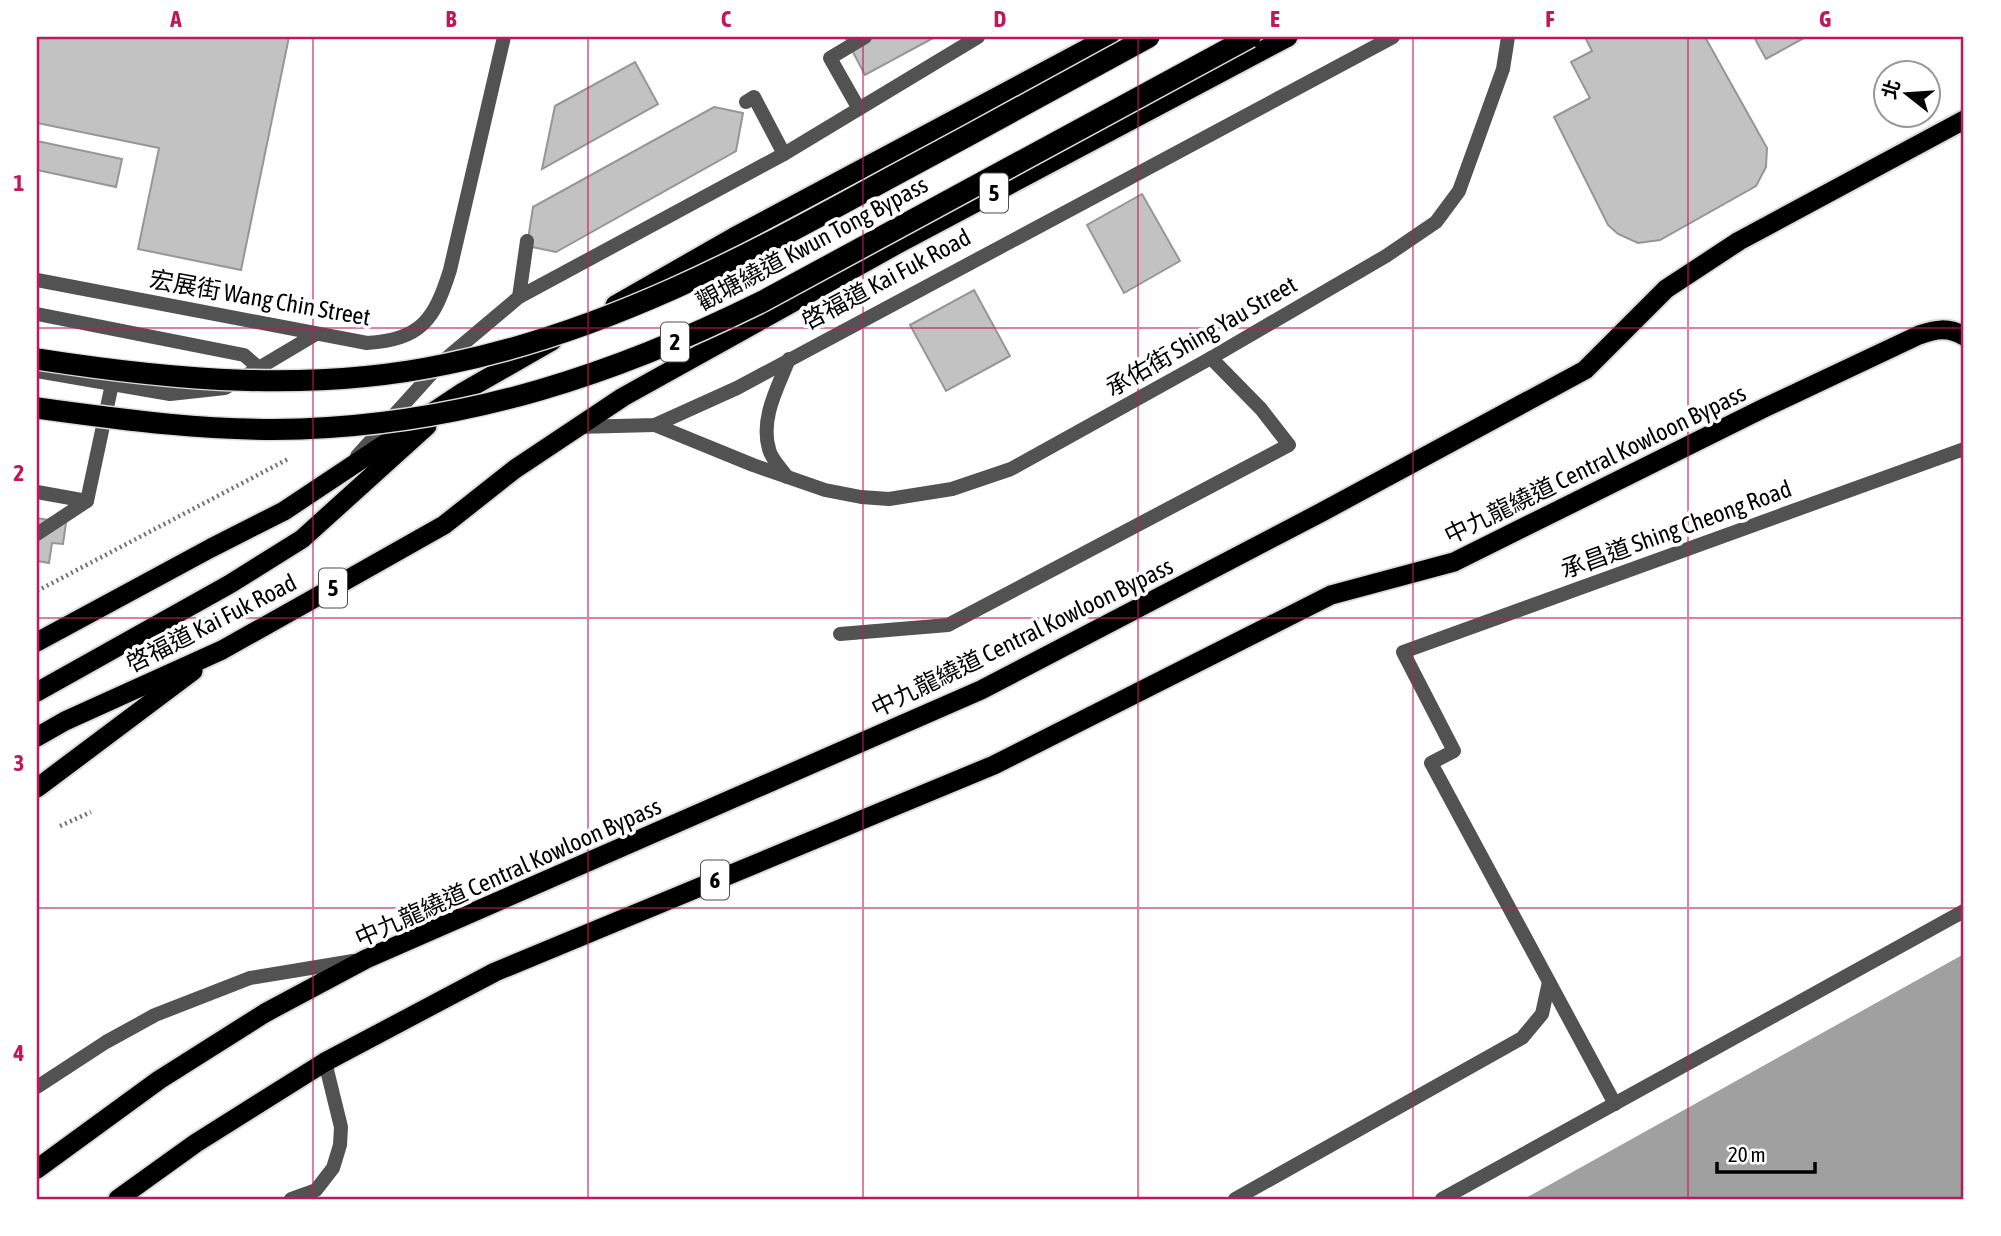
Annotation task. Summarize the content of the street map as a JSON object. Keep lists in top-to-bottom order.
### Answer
{
  "streets": {
    "highway": [
      "5",
      "觀塘繞道 Kwun Tong Bypass",
      "啓福道 Kai Fuk Road",
      "2",
      "中九龍繞道 Central Kowloon Bypass",
      "6"
    ],
    "street": ["宏展街 Wang Chin Street", "承佑街 Shing Yau Street", "承昌道 Shing Cheong Road"]
  },
  "crossings": [
    ["5", "啓福道 Kai Fuk Road"],
    ["啓福道 Kai Fuk Road", "承佑街 Shing Yau Street"]
  ],
  "scale_bar": "20 m",
  "north": "left",
  "grid": {
    "columns": [
      "A",
      "B",
      "C",
      "D",
      "E",
      "F",
      "G"
    ],
    "rows": [
      "1",
      "2",
      "3",
      "4"
    ]
  }
}
